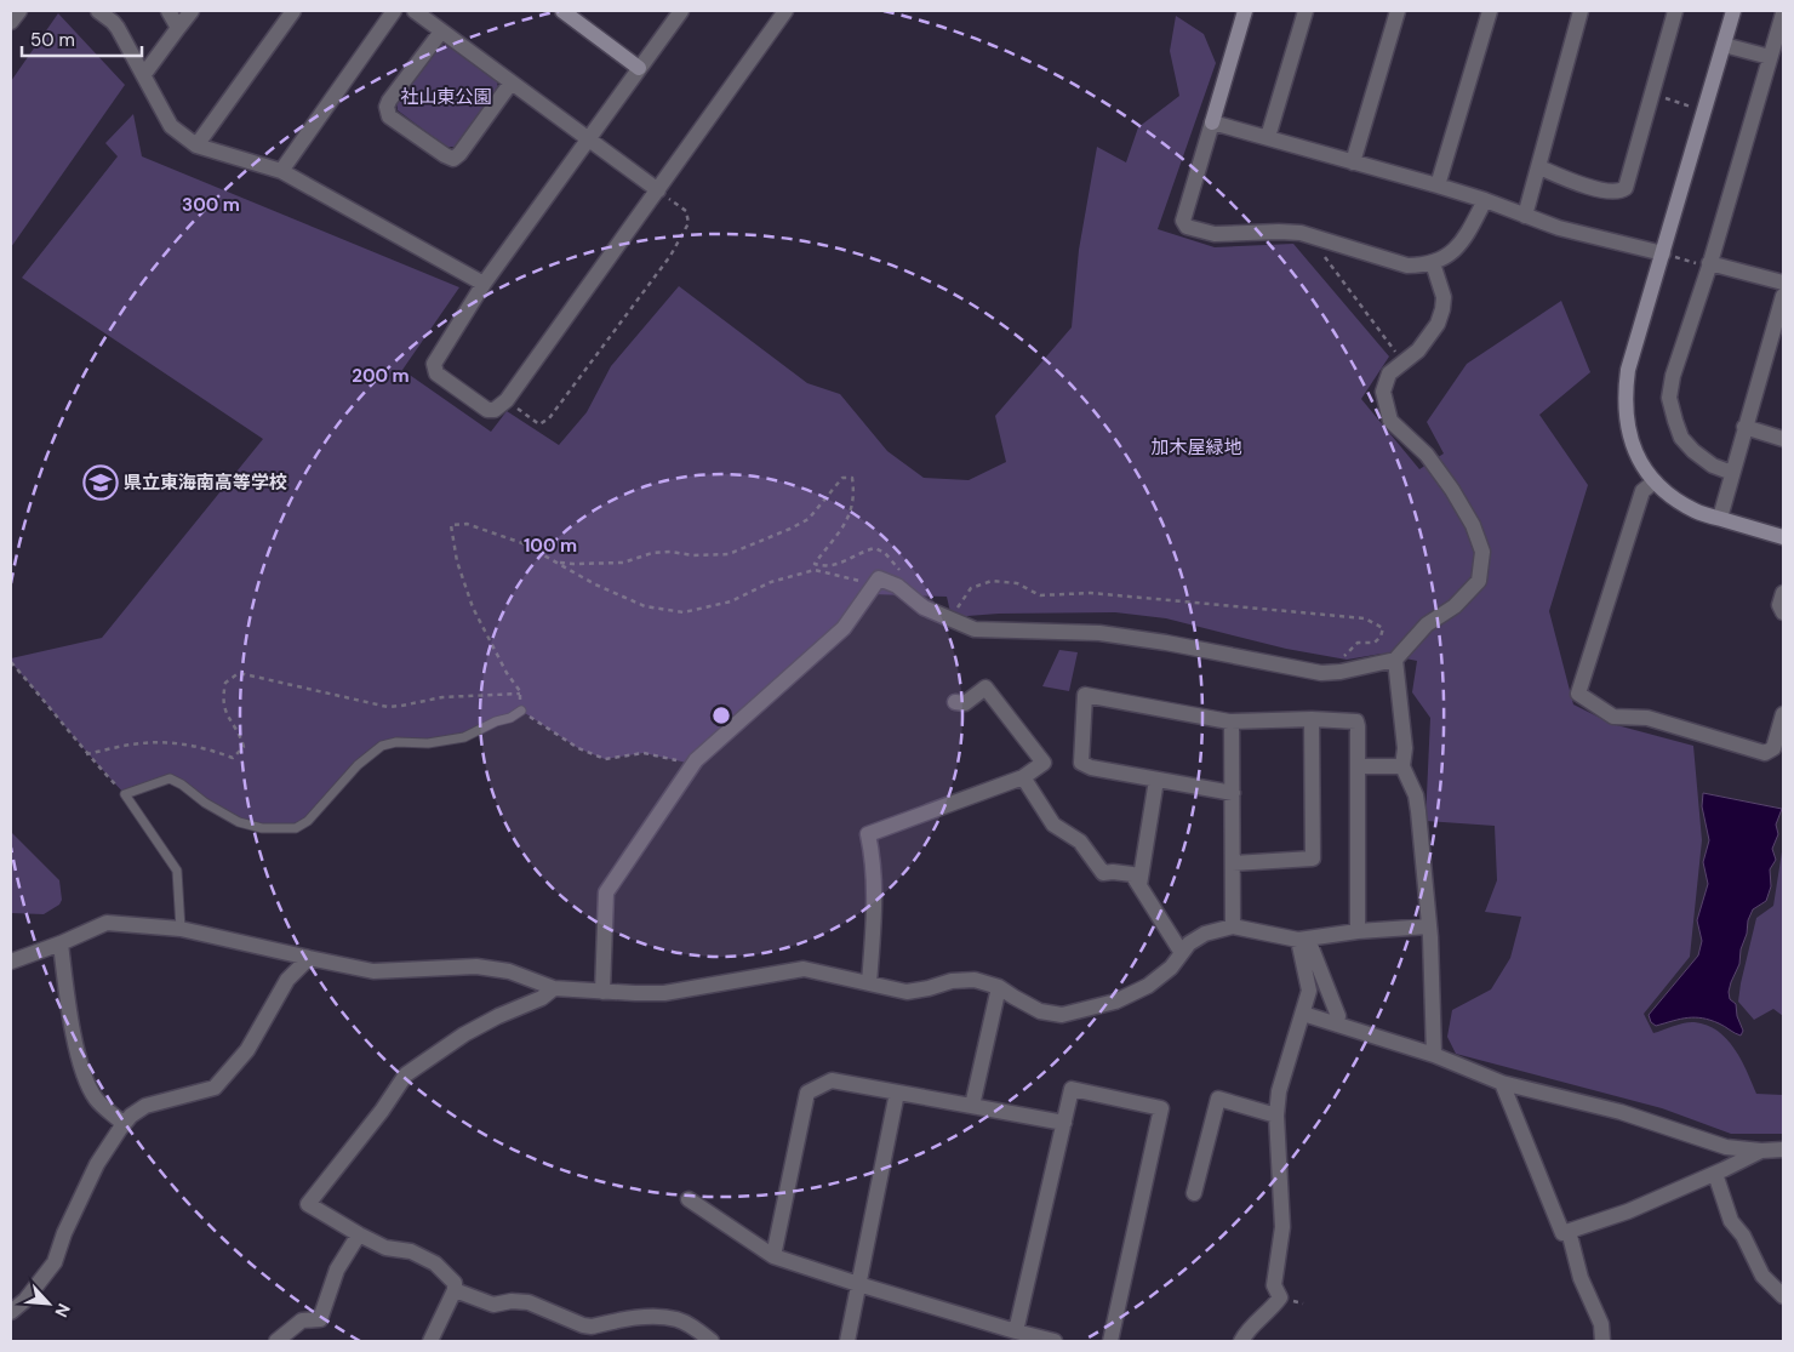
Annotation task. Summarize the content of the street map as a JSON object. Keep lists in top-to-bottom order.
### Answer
{
  "parks": ["社山東公園", "加木屋緑地"],
  "places": {
    "school or university": ["県立東海南高等学校"]
  },
  "scale_bar": "50 m",
  "north": "bottom right",
  "rings": ["300 m", "200 m", "100 m"]
}
